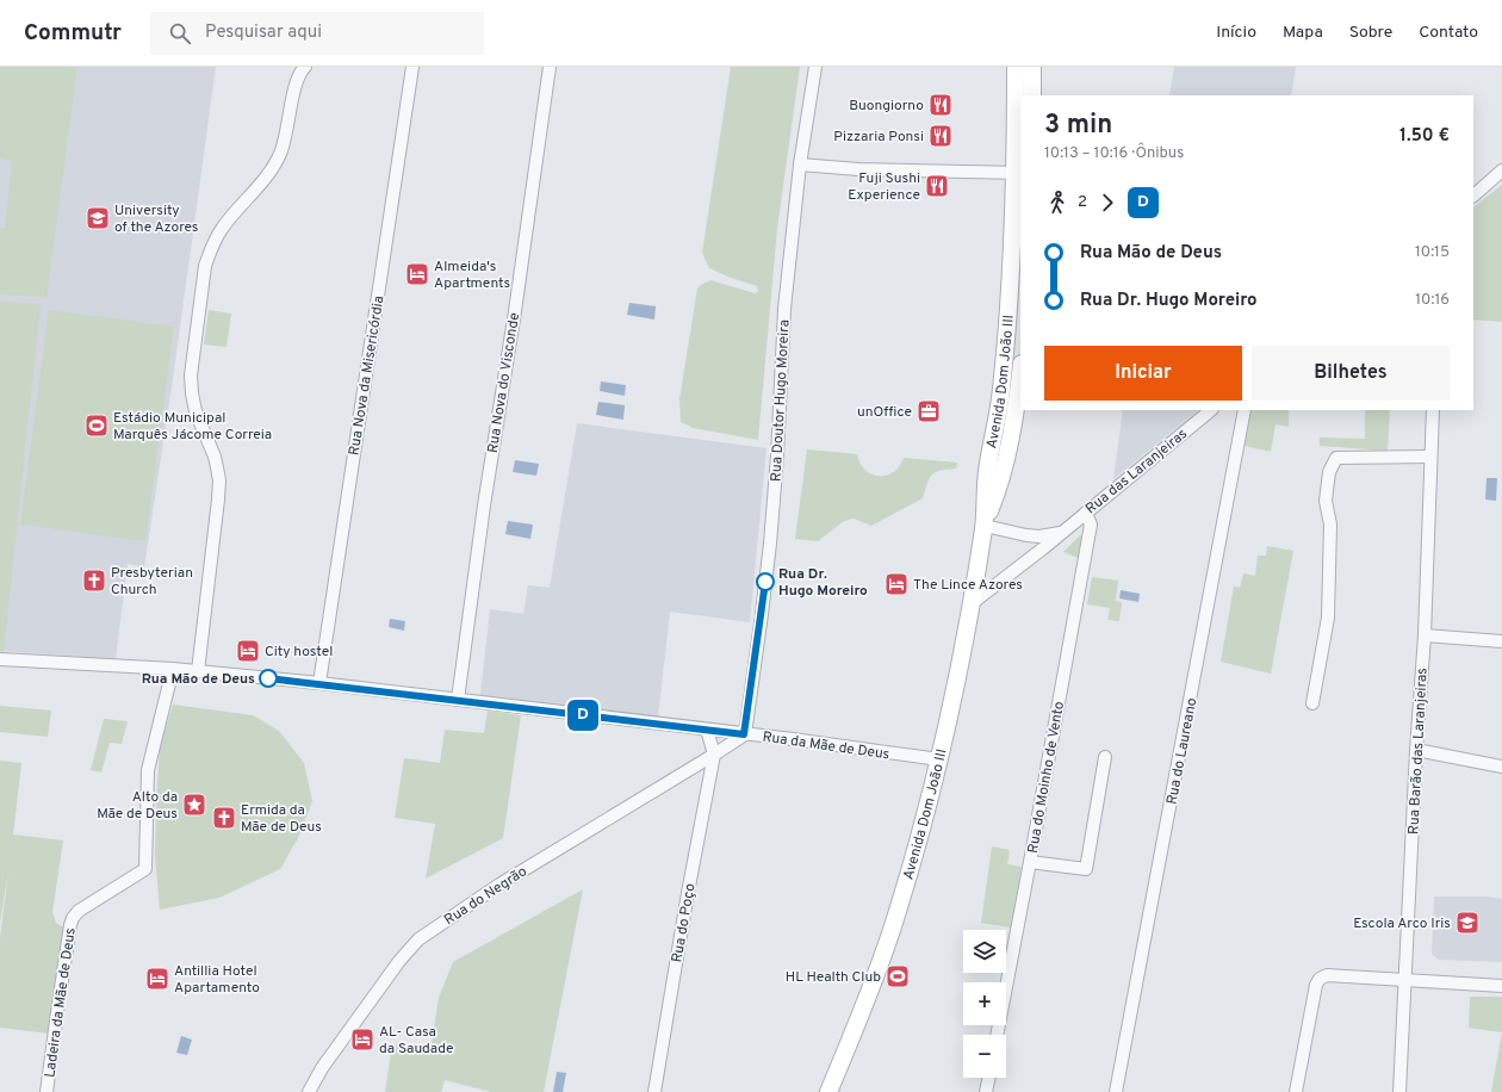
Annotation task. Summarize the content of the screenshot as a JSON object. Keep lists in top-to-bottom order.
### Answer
{
  "streets": {
    "main road": ["Avenida Dom João III"],
    "street": [
      "Rua Nova da Misericórdia",
      "Rua Nova do Visconde",
      "Rua Doutor Hugo Moreira",
      "Rua das Laranjeiras",
      "Rua da Mãe de Deus",
      "Rua do Laureano",
      "Rua Barão das Laranjeiras",
      "Rua do Moinho de Vento",
      "Rua do Negrão",
      "Rua do Poço",
      "Ladeira da Mãe de Deus"
    ]
  },
  "crossings": [
    ["Rua Nova da Misericórdia", "Rua da Mãe de Deus"],
    ["Avenida Dom João III", "Rua das Laranjeiras"],
    ["Avenida Dom João III", "Rua da Mãe de Deus"],
    ["Rua Nova do Visconde", "Rua da Mãe de Deus"],
    ["Rua Doutor Hugo Moreira", "Rua da Mãe de Deus"],
    ["Rua Doutor Hugo Moreira", "Rua do Negrão"],
    ["Rua das Laranjeiras", "Rua do Moinho de Vento"],
    ["Rua da Mãe de Deus", "Rua do Negrão"],
    ["Rua da Mãe de Deus", "Ladeira da Mãe de Deus"],
    ["Rua do Negrão", "Rua do Poço"]
  ],
  "places": {
    "restaurant": ["Buongiorno", "Pizzaria Ponsi", "Fuji Sushi Experience"],
    "school or university": ["University of the Azores", "Escola Arco Iris"],
    "hotel": [
      "Almeida's Apartments",
      "The Lince Azores",
      "City hostel",
      "Antillia Hotel Apartamento",
      "AL- Casa da Saudade"
    ],
    "office": ["unOffice"],
    "sports": ["Estádio Municipal Marquês Jácome Correia", "HL Health Club"],
    "church": ["Presbyterian Church", "Ermida da Mãe de Deus"],
    "other": ["Rua Dr. Hugo Moreiro", "Rua Mão de Deus"],
    "place": ["Alto da Mãe de Deus"]
  },
  "lines": ["bus line D"],
  "page": {
    "header": "Commutr",
    "search": "Pesquisar aqui",
    "nav": [
      "Início",
      "Mapa",
      "Sobre",
      "Contato"
    ],
    "on_map": "D",
    "heading": ["3 min", "10:13 – 10:16 · Ônibus", "1.50 €"],
    "legs": ["2", "D"],
    "list": [
      {
        "name": "Rua Mão de Deus",
        "value": "10:15"
      },
      {
        "name": "Rua Dr. Hugo Moreiro",
        "value": "10:16"
      }
    ],
    "buttons": ["Iniciar", "Bilhetes"],
    "map_buttons": ["+", "−"]
  }
}
